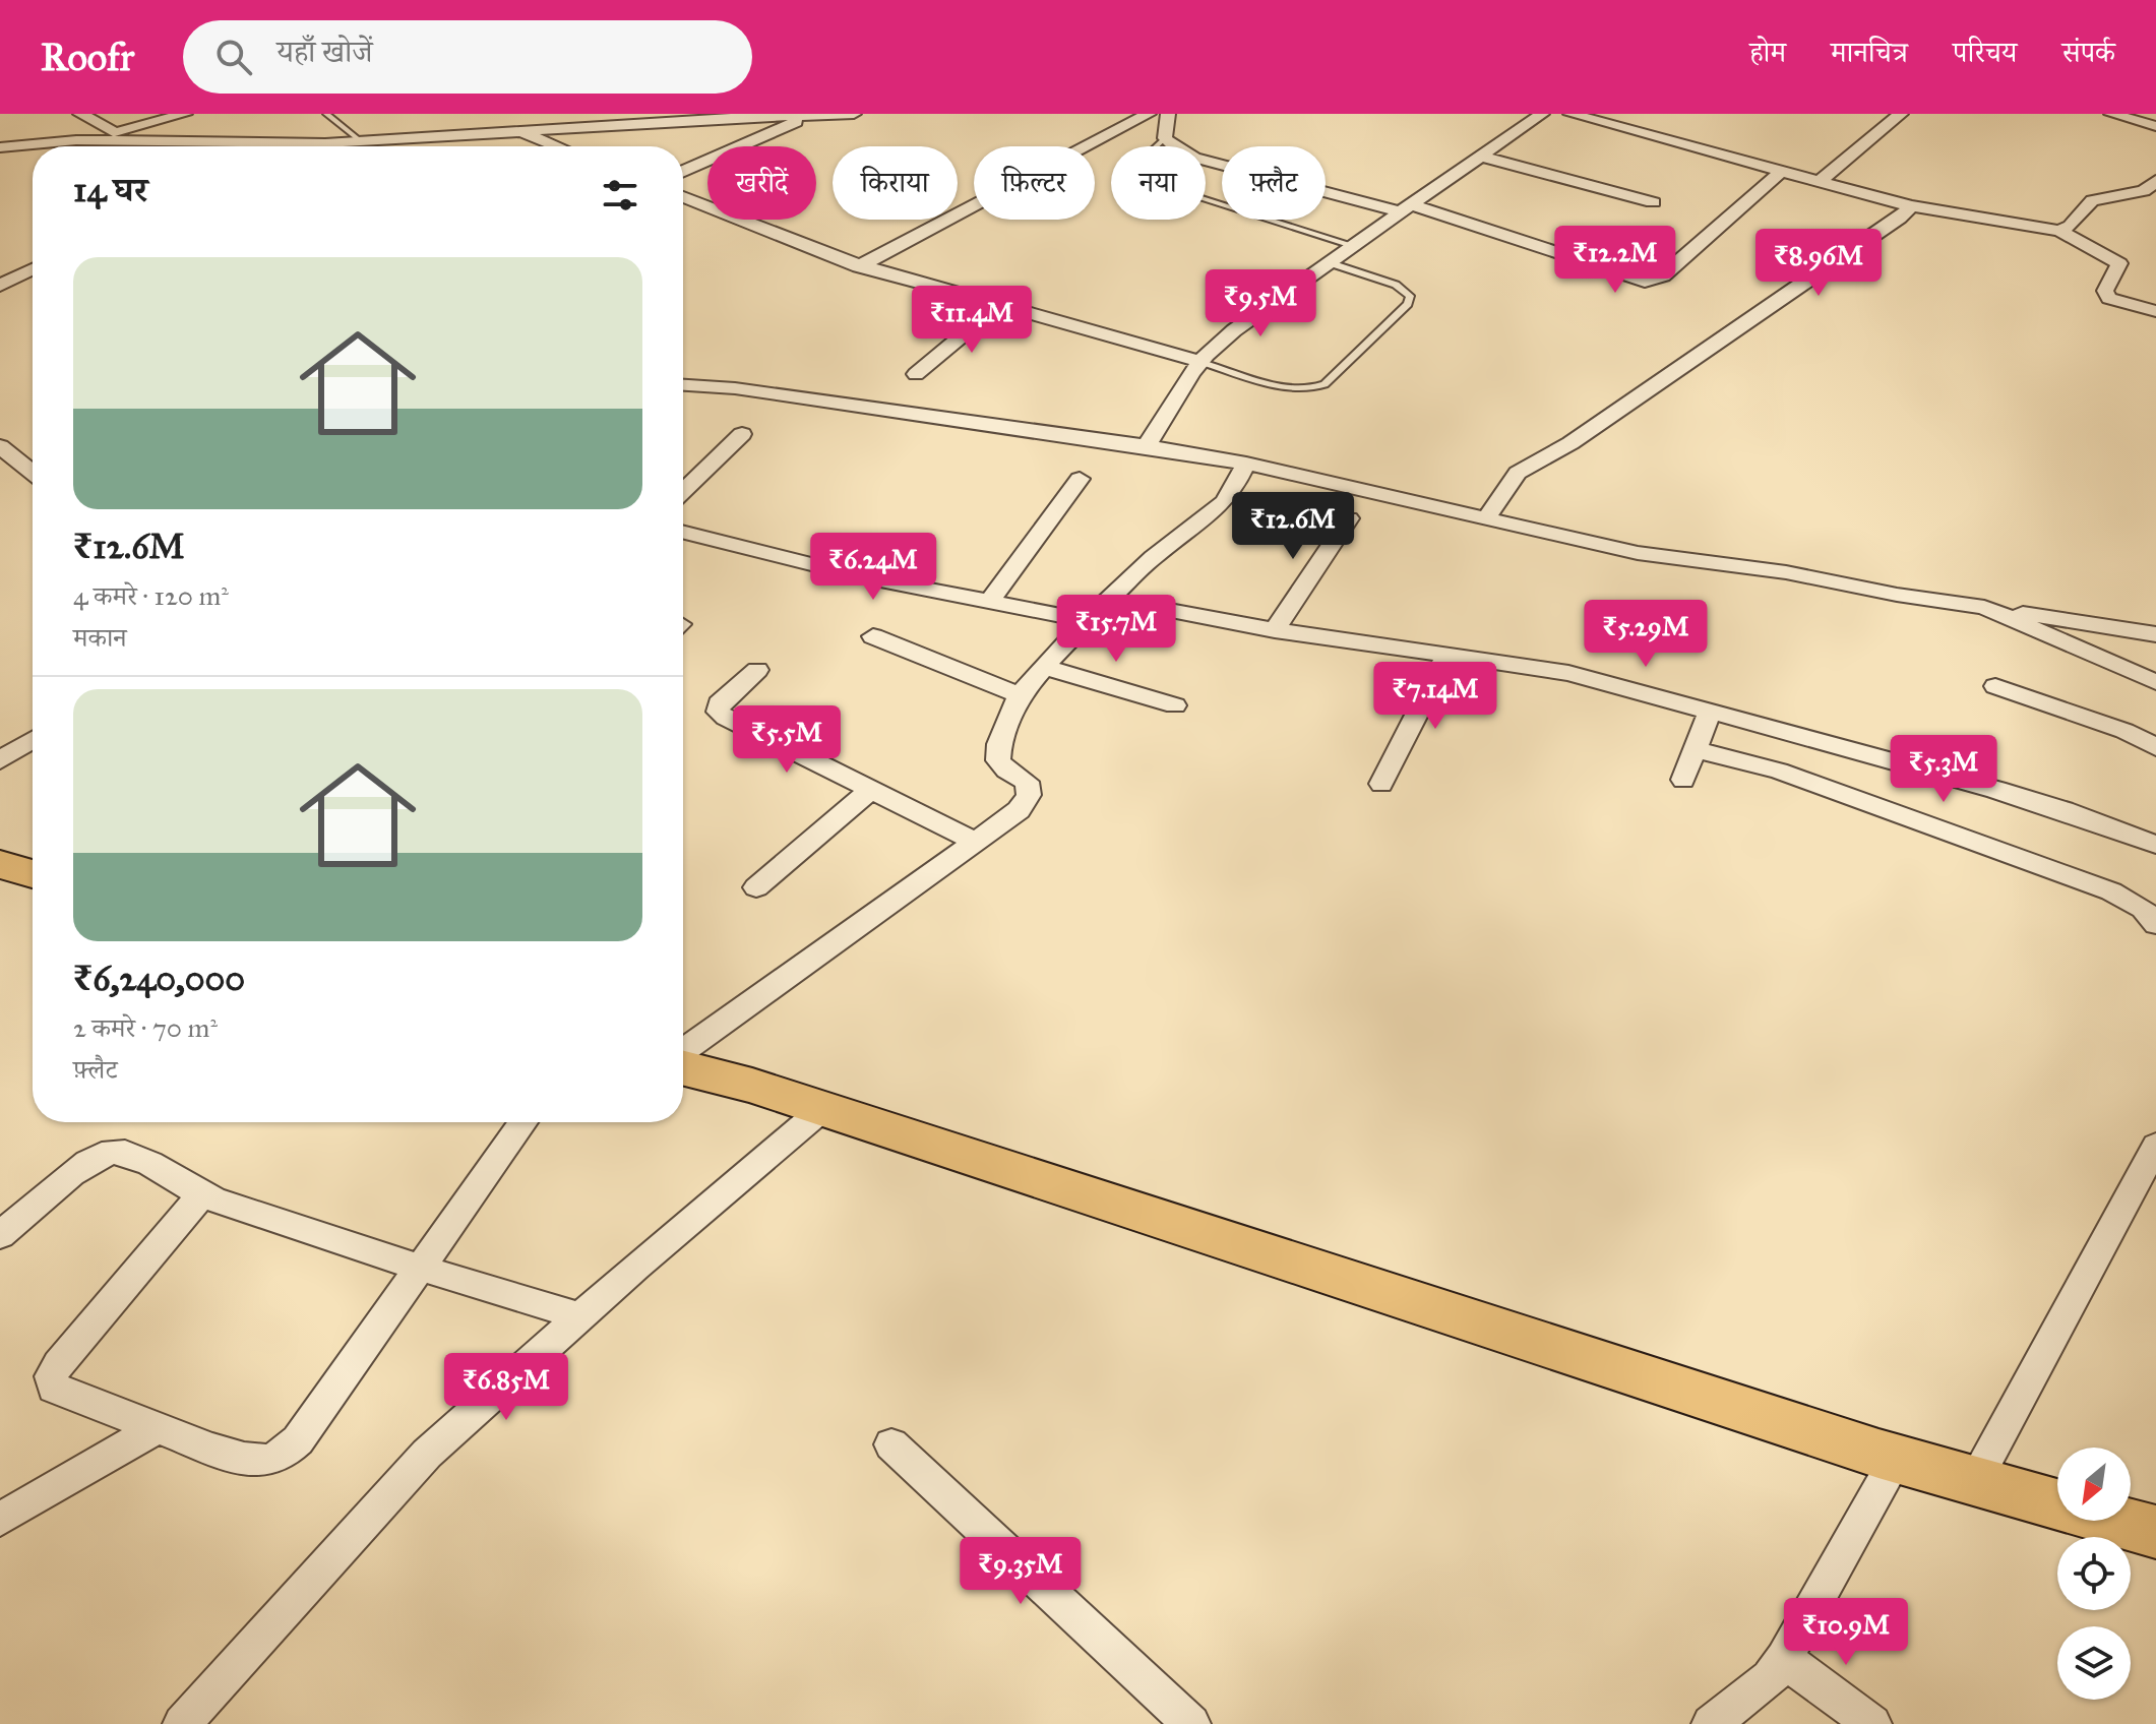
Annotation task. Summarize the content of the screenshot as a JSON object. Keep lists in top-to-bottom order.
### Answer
{
  "north": "bottom left",
  "page": {
    "header": "Roofr",
    "search": "यहाँ खोजें",
    "nav": [
      "होम",
      "मानचित्र",
      "परिचय",
      "संपर्क"
    ],
    "chip": [
      "खरीदें",
      "किराया",
      "फ़िल्टर",
      "नया",
      "फ़्लैट"
    ],
    "heading": "14 घर",
    "price": [
      "₹12.2M",
      "₹8.96M",
      "₹9.5M",
      "₹11.4M",
      "₹12.6M",
      "₹6.24M",
      "₹15.7M",
      "₹5.29M",
      "₹7.14M",
      "₹5.5M",
      "₹5.3M",
      "₹6.85M",
      "₹9.35M",
      "₹10.9M"
    ],
    "list": [
      {
        "name": "₹12.6M",
        "note": "4 कमरे · 120 m² · मकान"
      },
      {
        "name": "₹6,240,000",
        "note": "2 कमरे · 70 m² · फ़्लैट"
      }
    ]
  }
}
